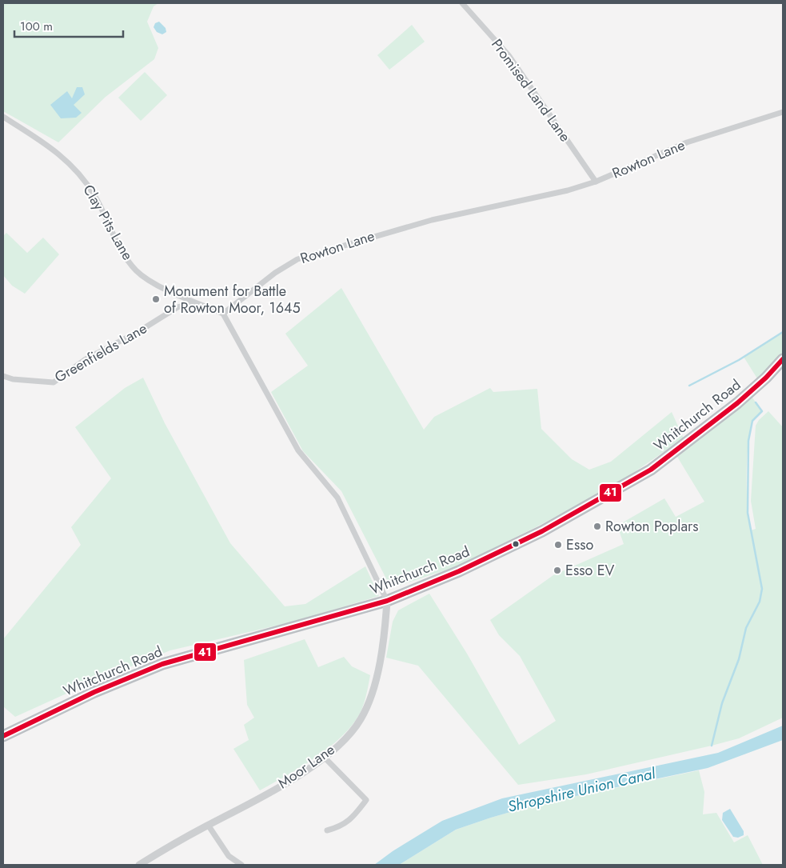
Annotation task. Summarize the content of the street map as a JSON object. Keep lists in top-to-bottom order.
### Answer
{
  "streets": {
    "highway": ["Whitchurch Road"],
    "street": [
      "Promised Land Lane",
      "Rowton Lane",
      "Clay Pits Lane",
      "Greenfields Lane",
      "Moor Lane"
    ]
  },
  "crossings": [
    ["Promised Land Lane", "Rowton Lane"],
    ["Rowton Lane", "Clay Pits Lane"],
    ["Clay Pits Lane", "Greenfields Lane"],
    ["Whitchurch Road", "Moor Lane"]
  ],
  "water": ["Shropshire Union Canal"],
  "places": [
    "Monument for Battle of Rowton Moor, 1645",
    "Rowton Poplars",
    "Esso",
    "Esso EV"
  ],
  "lines": ["transit line 41"],
  "scale_bar": "100 m"
}
